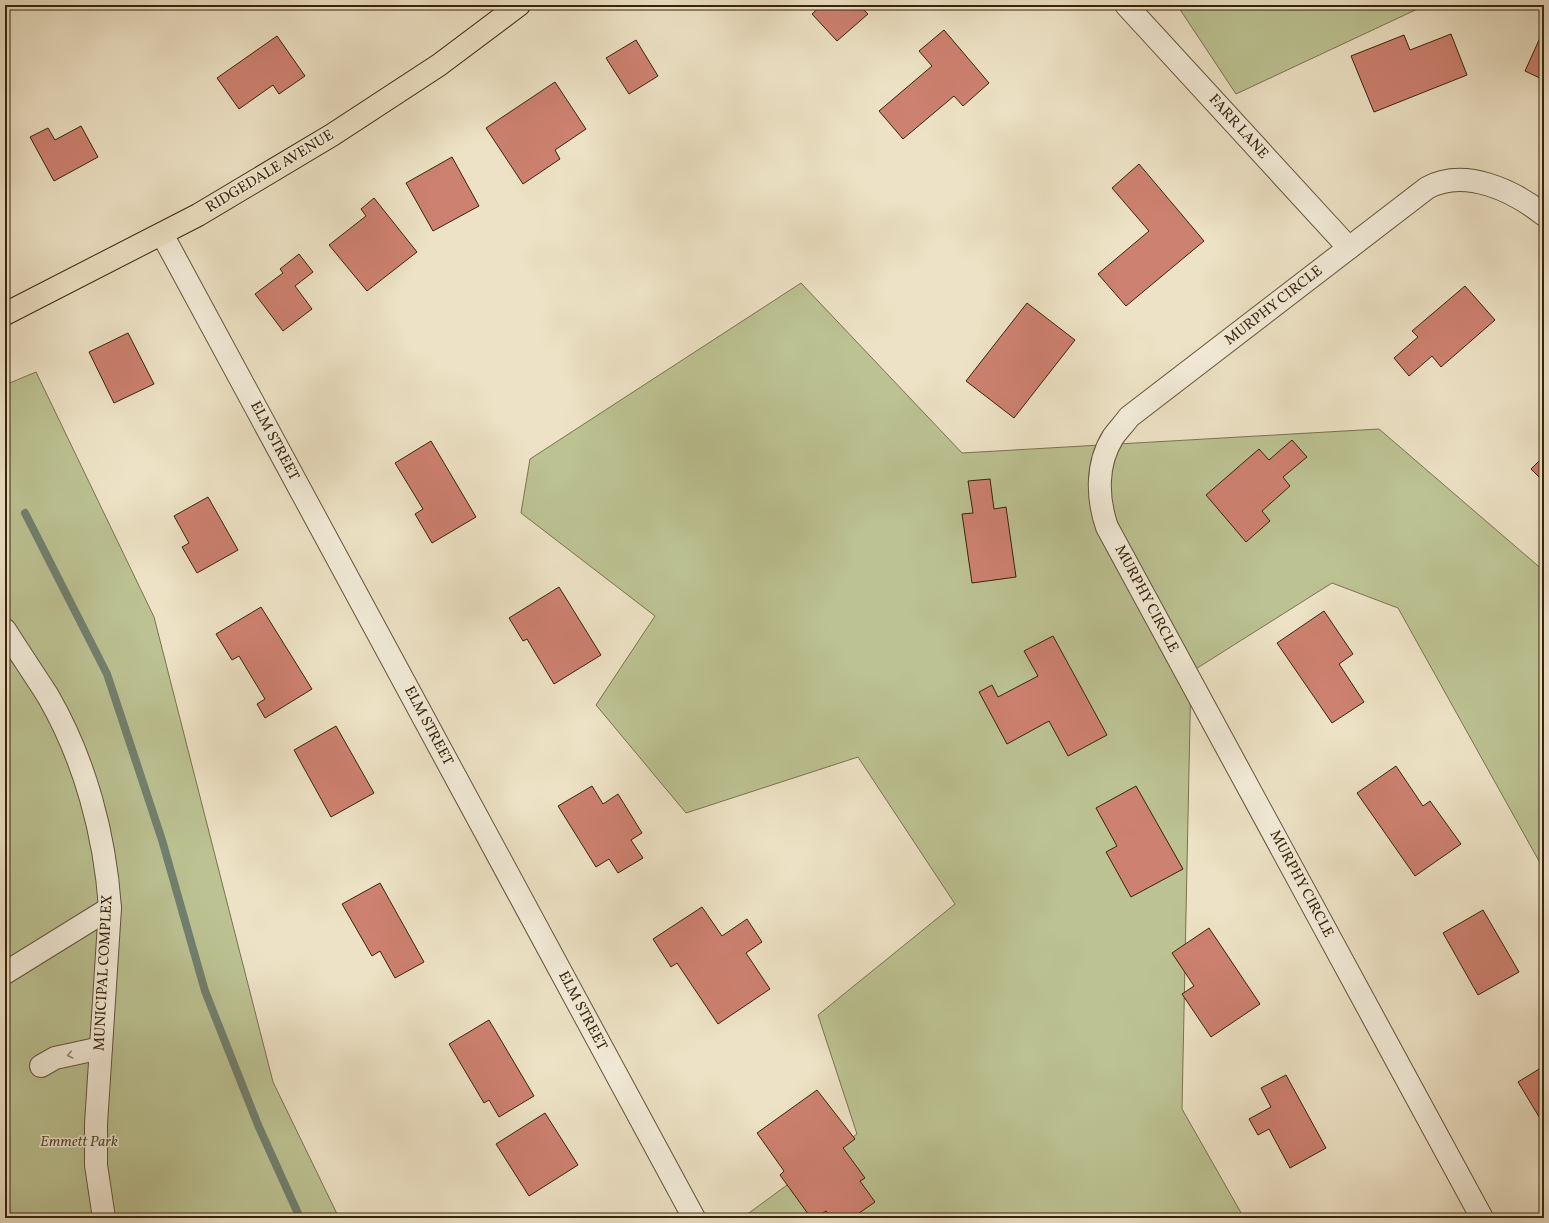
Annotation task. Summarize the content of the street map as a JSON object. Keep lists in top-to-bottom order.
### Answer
{
  "streets": {
    "main road": ["RIDGEDALE AVENUE"],
    "street": [
      "FARR LANE",
      "MURPHY CIRCLE",
      "ELM STREET",
      "MUNICIPAL COMPLEX"
    ]
  },
  "crossings": [
    ["FARR LANE", "MURPHY CIRCLE"],
    ["RIDGEDALE AVENUE", "ELM STREET"]
  ],
  "parks": ["Emmett Park"]
}
